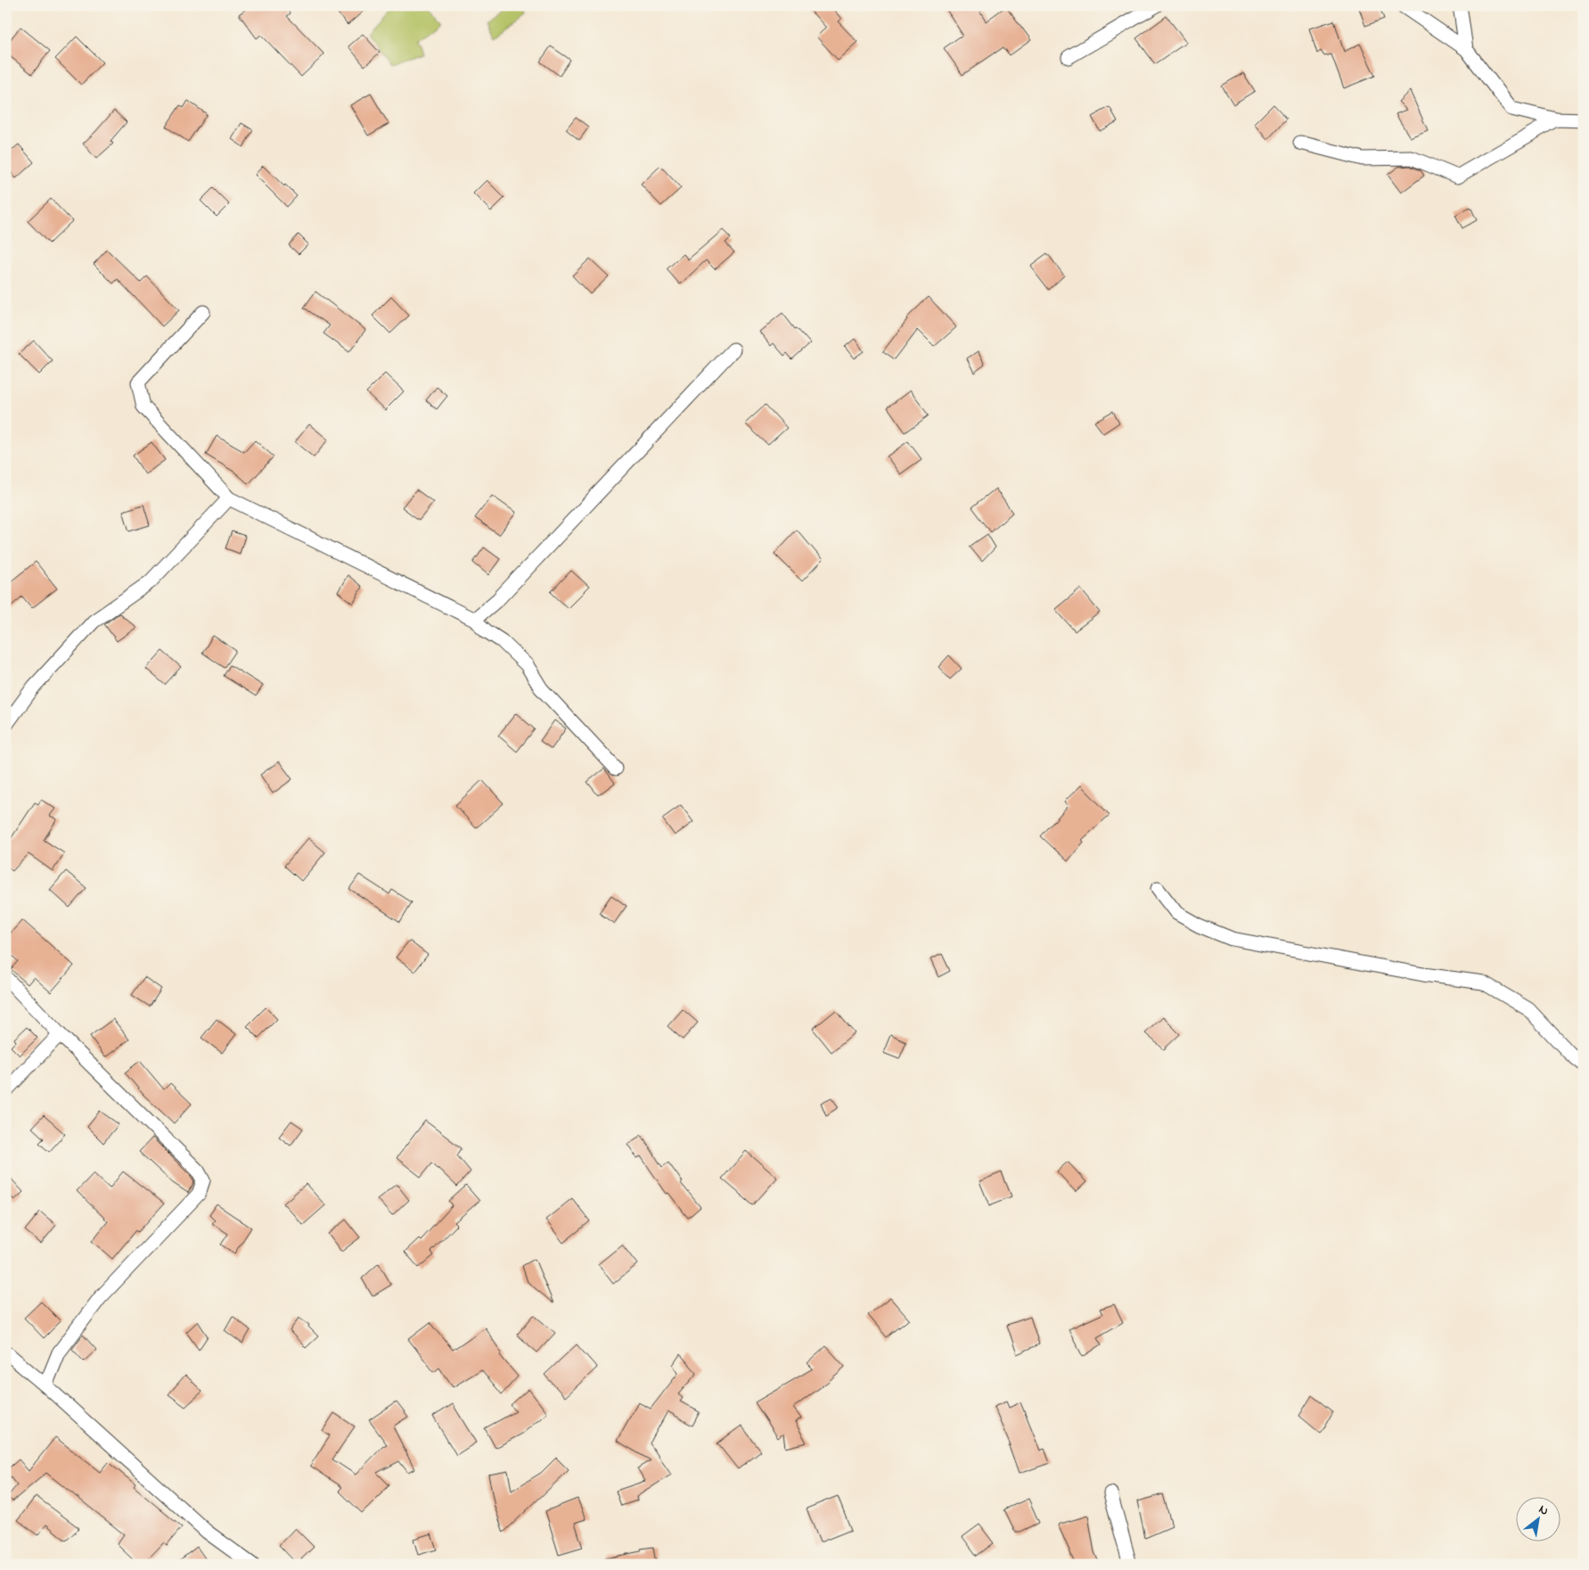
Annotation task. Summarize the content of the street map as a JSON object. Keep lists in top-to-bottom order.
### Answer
{
  "north": "top right"
}
